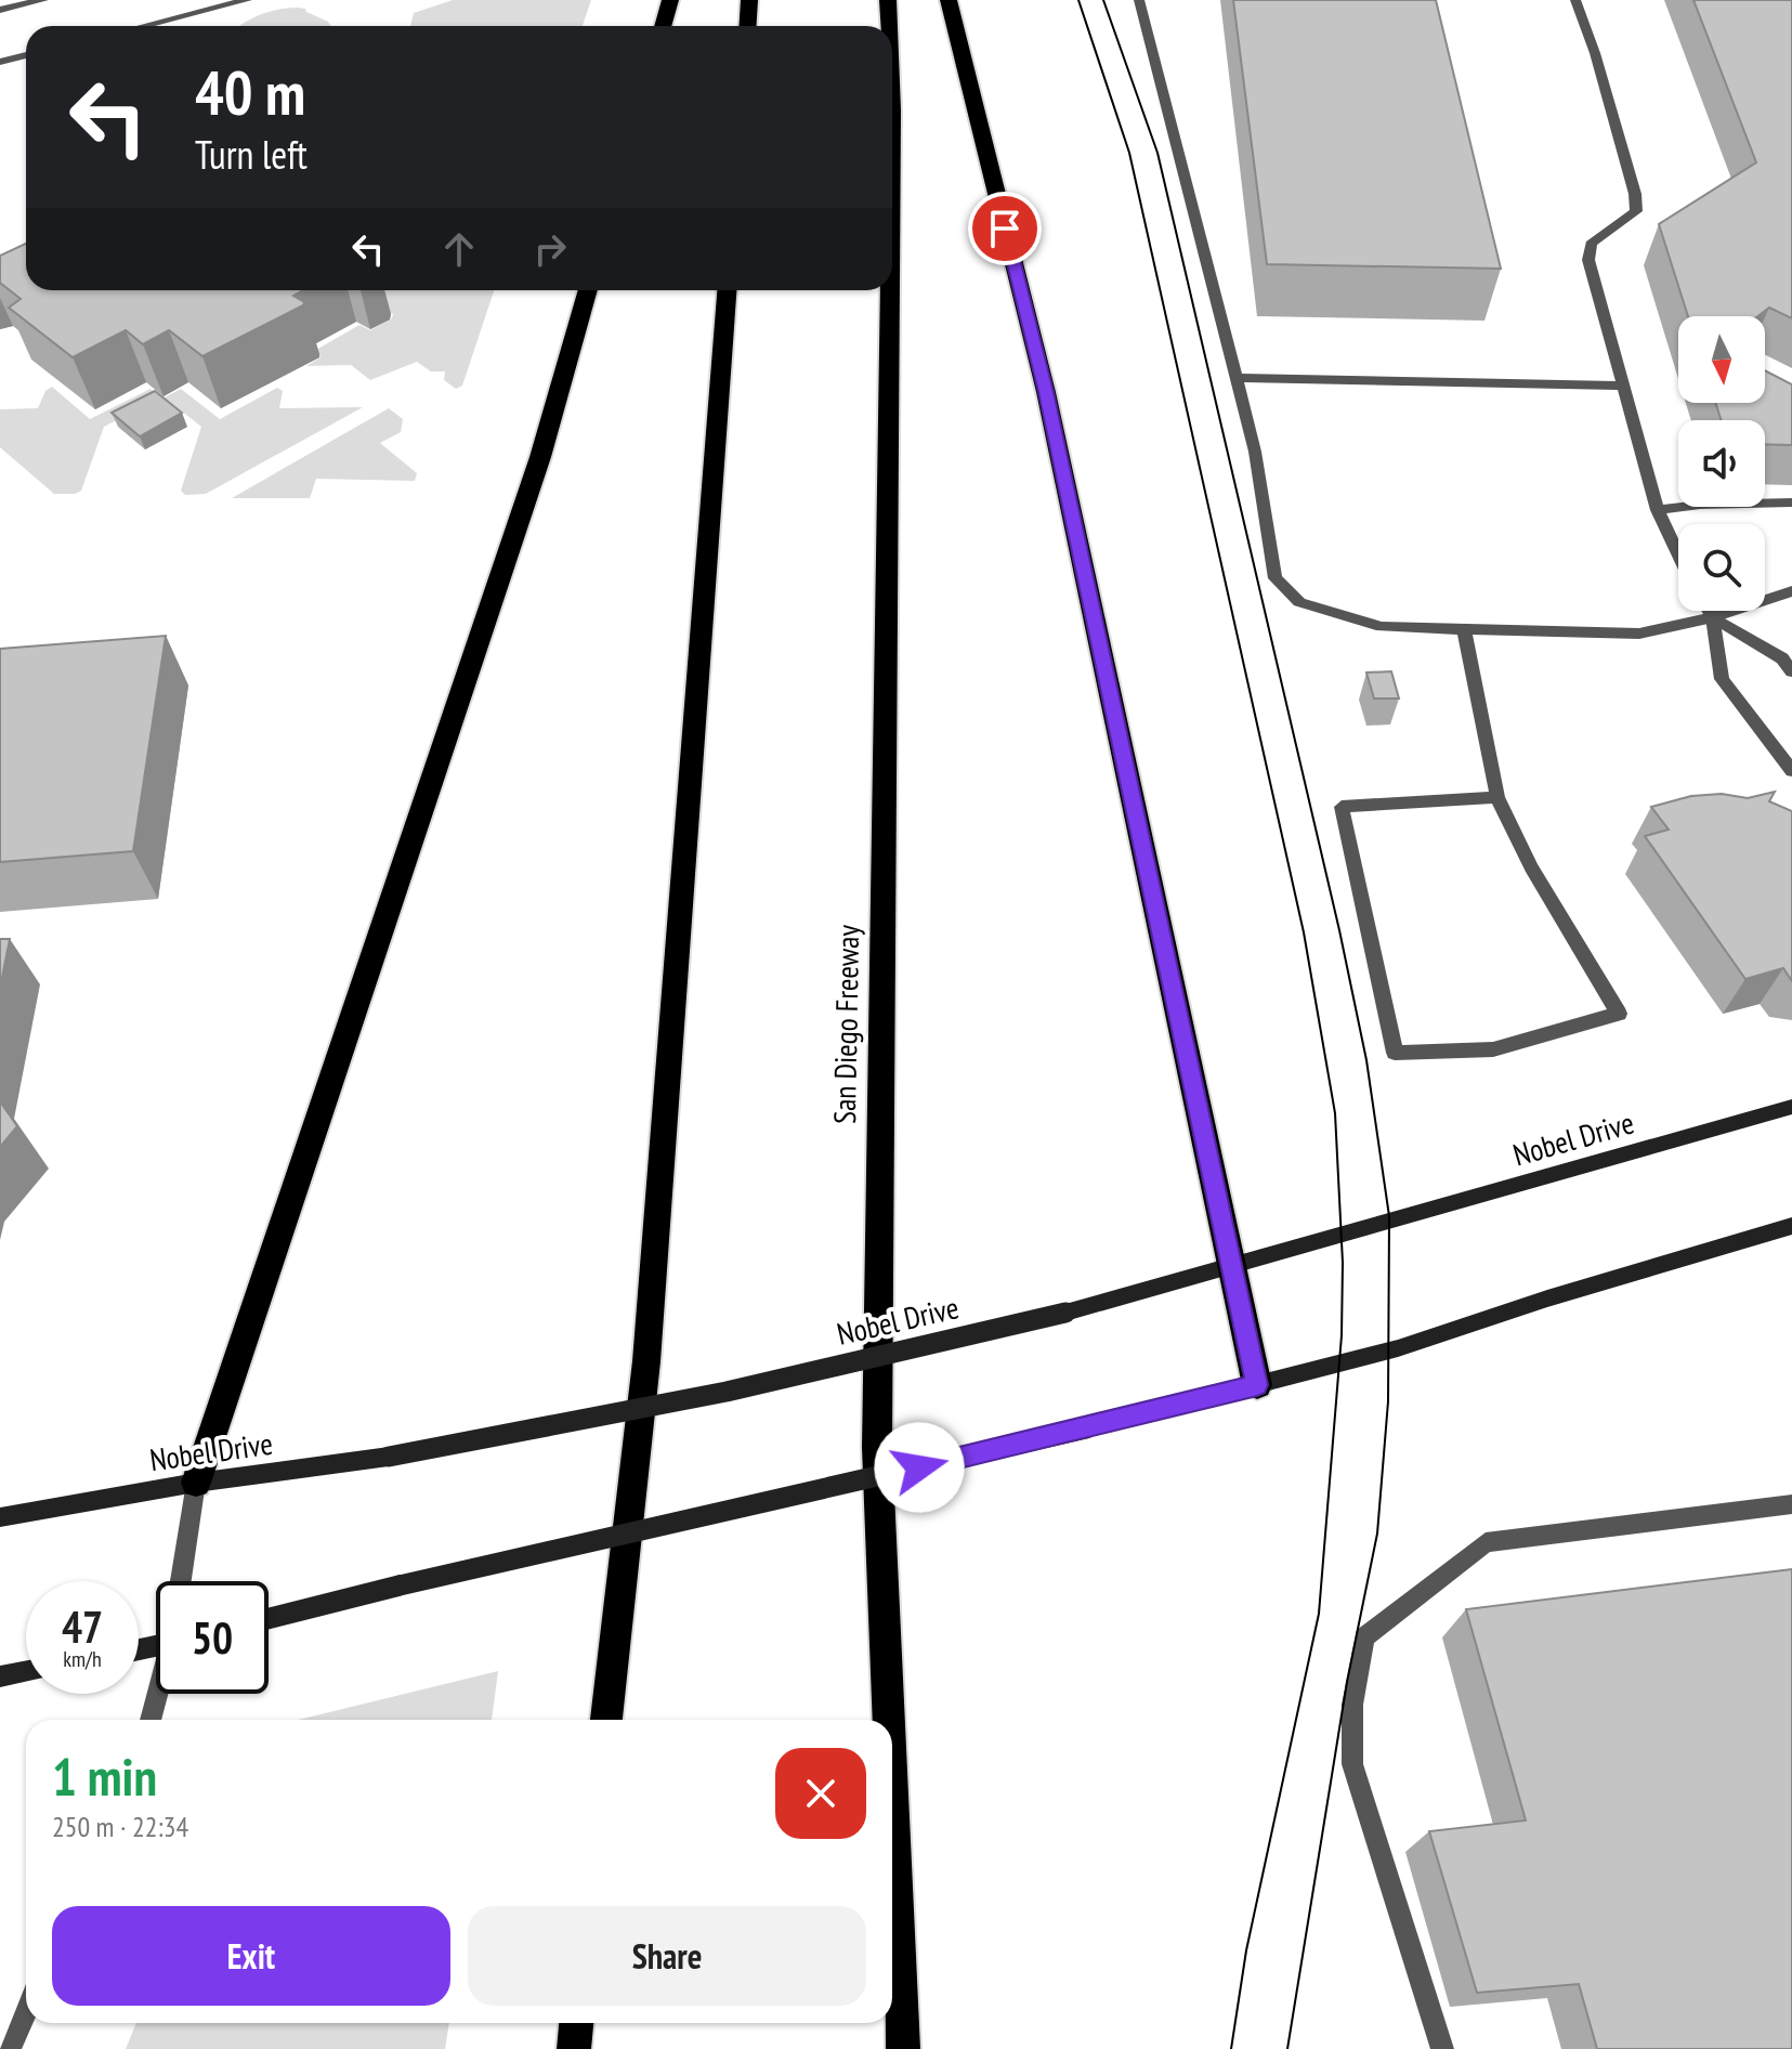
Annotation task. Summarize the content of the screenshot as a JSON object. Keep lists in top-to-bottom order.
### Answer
{
  "streets": {
    "highway": ["San Diego Freeway"],
    "main road": ["Nobel Drive"]
  },
  "north": "bottom",
  "page": {
    "turn": ["40 m", "Turn left"],
    "speed": "47 km/h",
    "limit": "50",
    "heading": ["1 min", "250 m · 22:34"],
    "buttons": ["Exit", "Share"]
  }
}
